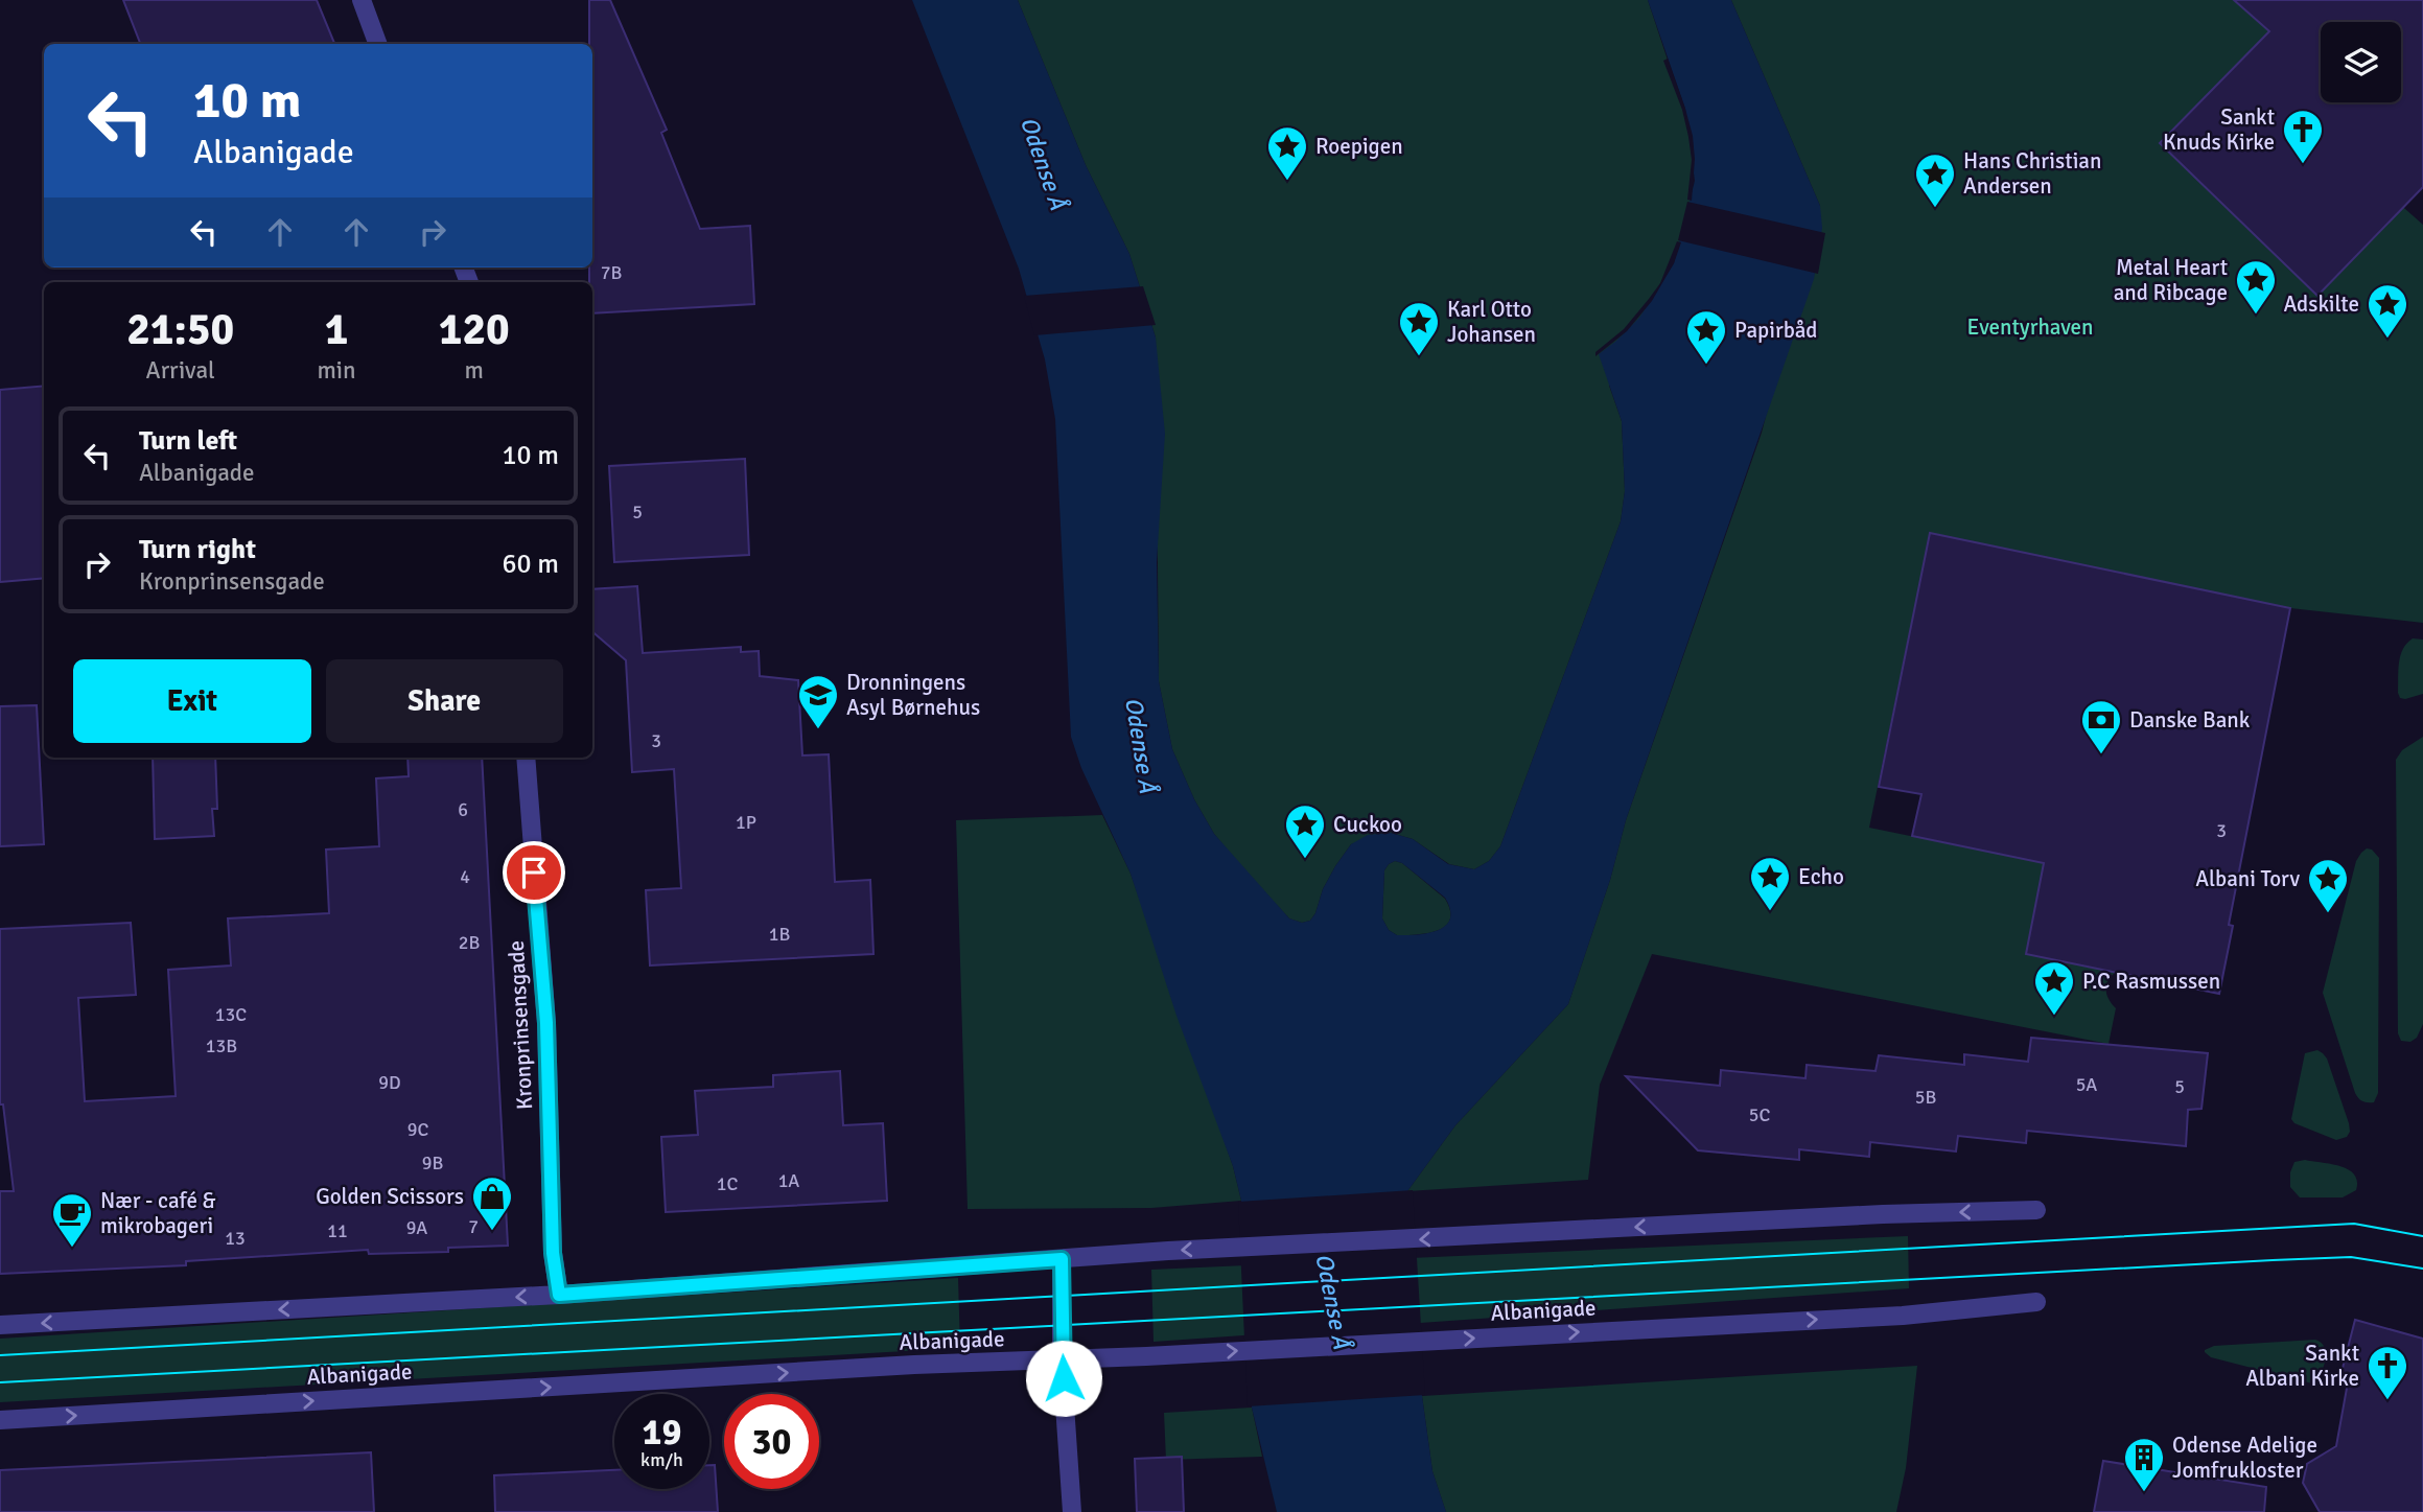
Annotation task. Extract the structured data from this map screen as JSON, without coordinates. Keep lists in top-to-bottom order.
{
  "streets": {
    "street": ["Kronprinsensgade", "Albanigade"]
  },
  "water": ["Odense Å"],
  "parks": ["Eventyrhaven"],
  "places": {
    "church": ["Sankt Knuds Kirke", "Sankt Albani Kirke"],
    "place": [
      "Roepigen",
      "Hans Christian Andersen",
      "Metal Heart and Ribcage",
      "Adskilte",
      "Karl Otto Johansen",
      "Papirbåd",
      "Cuckoo",
      "Echo",
      "Albani Torv",
      "P.C Rasmussen"
    ],
    "school or university": ["Dronningens Asyl Børnehus"],
    "bank": ["Danske Bank"],
    "shop": ["Golden Scissors"],
    "cafe": ["Nær - café & mikrobageri"],
    "building": ["Odense Adelige Jomfrukloster"]
  },
  "house_numbers": [
    "7B",
    "5",
    "3",
    "6",
    "1P",
    "3",
    "4",
    "1B",
    "2B",
    "13C",
    "13B",
    "9D",
    "5A",
    "5",
    "5B",
    "5C",
    "9C",
    "9B",
    "1A",
    "1C",
    "7",
    "9A",
    "11",
    "13"
  ],
  "page": {
    "turn": ["10 m", "Albanigade"],
    "eta": [
      "21:50",
      "Arrival",
      "1",
      "min",
      "120",
      "m"
    ],
    "list": [
      {
        "name": "Turn left",
        "note": "Albanigade",
        "value": "10 m"
      },
      {
        "name": "Turn right",
        "note": "Kronprinsensgade",
        "value": "60 m"
      }
    ],
    "buttons": ["Exit", "Share"],
    "speed": "19 km/h",
    "limit": "30"
  }
}
